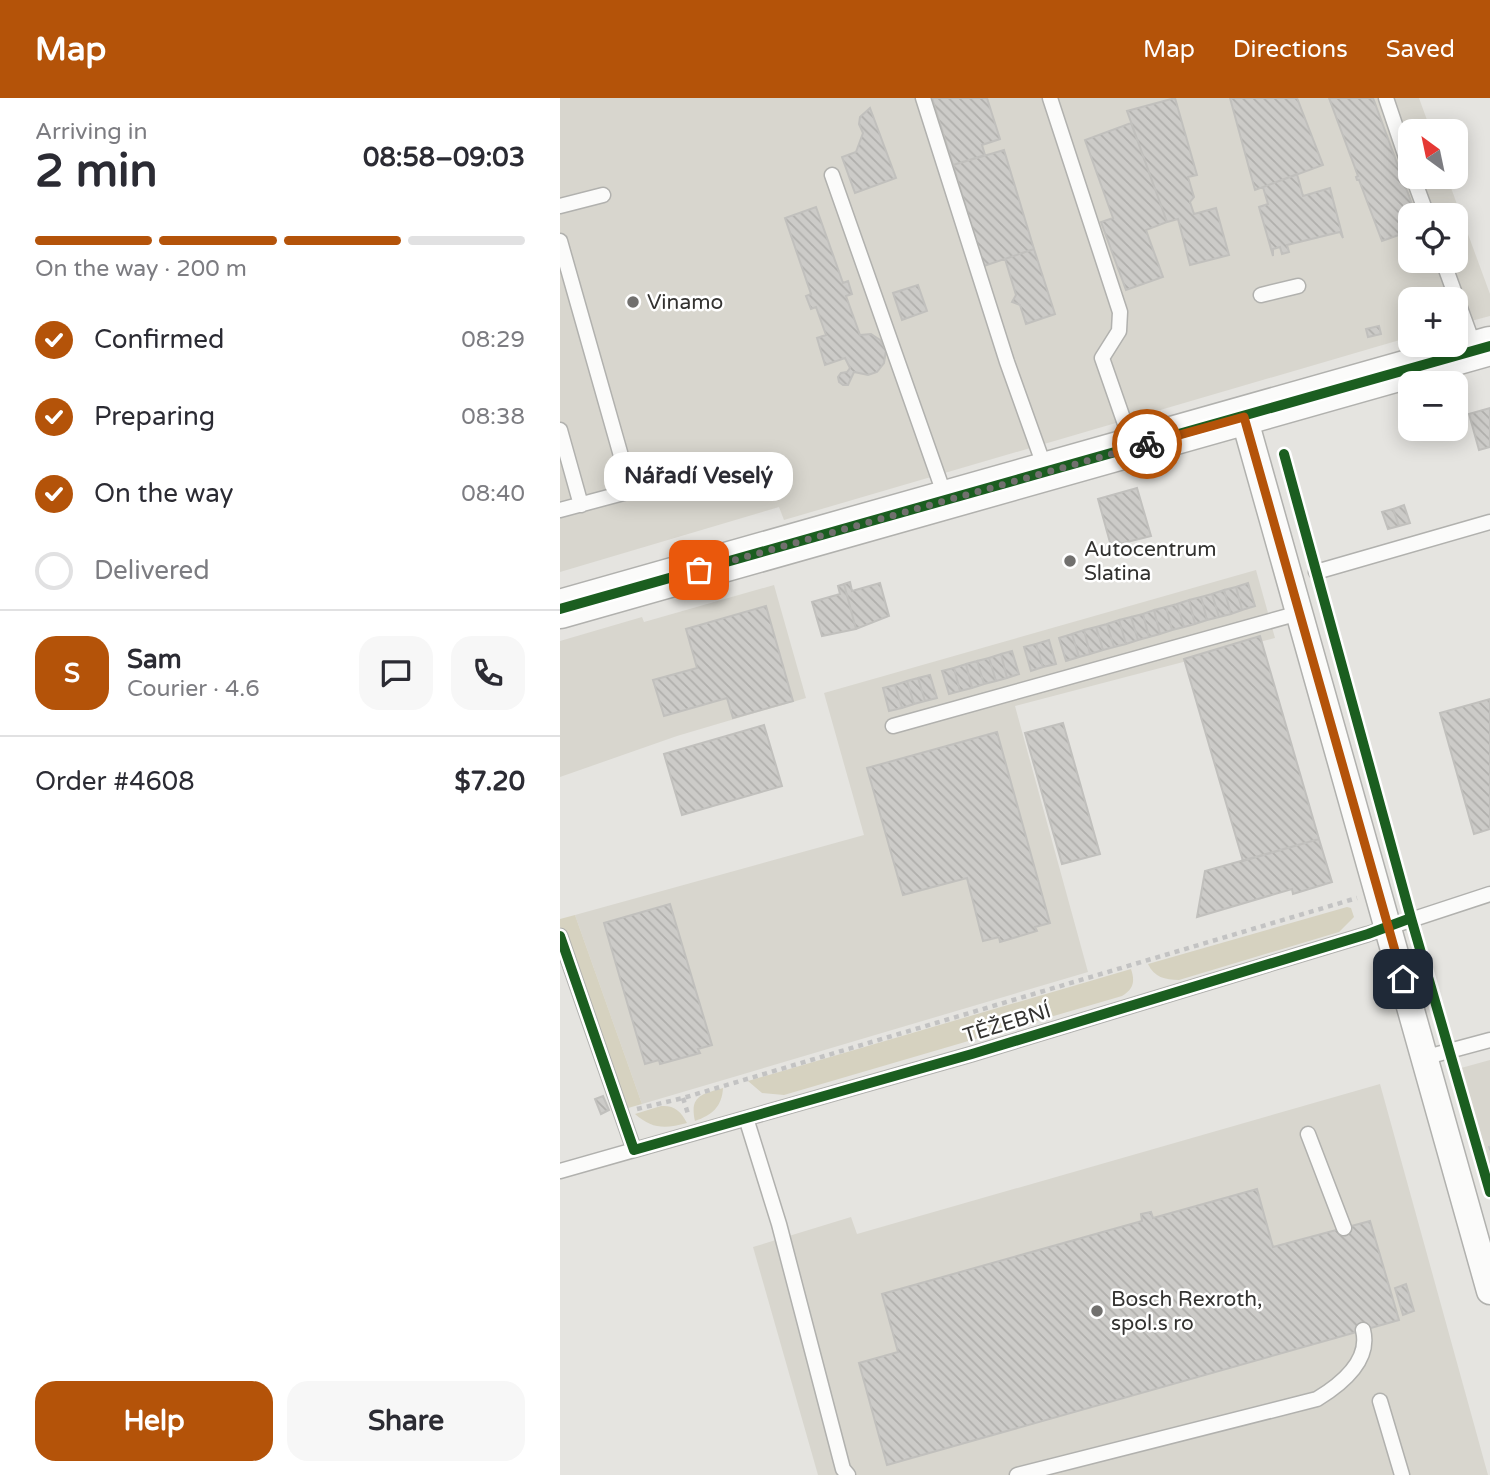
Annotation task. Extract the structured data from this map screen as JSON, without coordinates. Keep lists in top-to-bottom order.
{
  "streets": {
    "lane": ["TĚŽEBNÍ"]
  },
  "places": [
    "Vinamo",
    "Autocentrum Slatina",
    "Nářadí Veselý",
    "Bosch Rexroth, spol.s ro"
  ],
  "north": "top left",
  "page": {
    "header": "Map",
    "nav": ["Map", "Directions", "Saved"],
    "heading": ["2 min", "Arriving in", "08:58–09:03"],
    "panel": [
      "Sam",
      "Courier · 4.6",
      "Order #4608",
      "$7.20"
    ],
    "map_buttons": ["+", "−"],
    "bar": "On the way · 200 m",
    "list": [
      ["Confirmed", "08:29"],
      ["Preparing", "08:38"],
      ["On the way", "08:40"],
      "Delivered"
    ],
    "bubble": "Nářadí Veselý",
    "round": "S",
    "buttons": ["Help", "Share"]
  }
}
